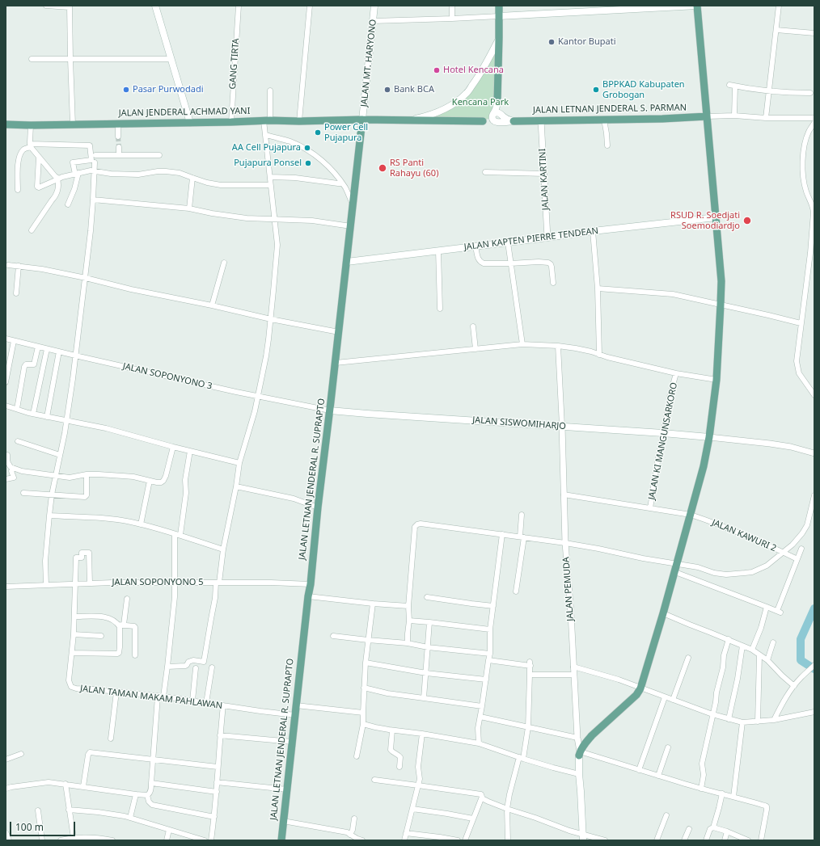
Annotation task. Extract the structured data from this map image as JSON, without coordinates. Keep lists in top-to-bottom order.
{
  "streets": {
    "main road": [
      "JALAN MT. HARYONO",
      "JALAN LETNAN JENDERAL S. PARMAN",
      "JALAN JENDERAL ACHMAD YANI",
      "JALAN KAPTEN PIERRE TENDEAN",
      "JALAN SISWOMIHARJO",
      "JALAN LETNAN JENDERAL R. SUPRAPTO"
    ],
    "street": [
      "GANG TIRTA",
      "JALAN KARTINI",
      "JALAN SOPONYONO 3",
      "JALAN KI MANGUNSARKORO",
      "JALAN KAWURI 2",
      "JALAN SOPONYONO 5",
      "JALAN PEMUDA",
      "JALAN TAMAN MAKAM PAHLAWAN"
    ]
  },
  "crossings": [
    ["JALAN MT. HARYONO", "JALAN JENDERAL ACHMAD YANI"],
    ["JALAN MT. HARYONO", "JALAN LETNAN JENDERAL R. SUPRAPTO"],
    ["GANG TIRTA", "JALAN JENDERAL ACHMAD YANI"],
    ["JALAN LETNAN JENDERAL S. PARMAN", "JALAN KARTINI"],
    ["JALAN JENDERAL ACHMAD YANI", "JALAN LETNAN JENDERAL R. SUPRAPTO"],
    ["JALAN KARTINI", "JALAN KAPTEN PIERRE TENDEAN"],
    ["JALAN KAPTEN PIERRE TENDEAN", "JALAN LETNAN JENDERAL R. SUPRAPTO"],
    ["JALAN SOPONYONO 3", "JALAN SISWOMIHARJO"],
    ["JALAN SOPONYONO 3", "JALAN LETNAN JENDERAL R. SUPRAPTO"],
    ["JALAN SISWOMIHARJO", "JALAN KI MANGUNSARKORO"],
    ["JALAN SISWOMIHARJO", "JALAN LETNAN JENDERAL R. SUPRAPTO"],
    ["JALAN SISWOMIHARJO", "JALAN PEMUDA"],
    ["JALAN KI MANGUNSARKORO", "JALAN KAWURI 2"],
    ["JALAN LETNAN JENDERAL R. SUPRAPTO", "JALAN SOPONYONO 5"],
    ["JALAN LETNAN JENDERAL R. SUPRAPTO", "JALAN TAMAN MAKAM PAHLAWAN"],
    ["JALAN KAWURI 2", "JALAN PEMUDA"],
    ["JALAN SOPONYONO 5", "JALAN TAMAN MAKAM PAHLAWAN"]
  ],
  "parks": ["Kencana Park"],
  "places": [
    "Kantor Bupati",
    "Hotel Kencana",
    "Pasar Purwodadi",
    "Bank BCA",
    "BPPKAD Kabupaten Grobogan",
    "Power Cell Pujapura",
    "AA Cell Pujapura",
    "Pujapura Ponsel",
    "RS Panti Rahayu (60)",
    "RSUD R. Soedjati Soemodiardjo"
  ],
  "scale_bar": "100 m"
}
